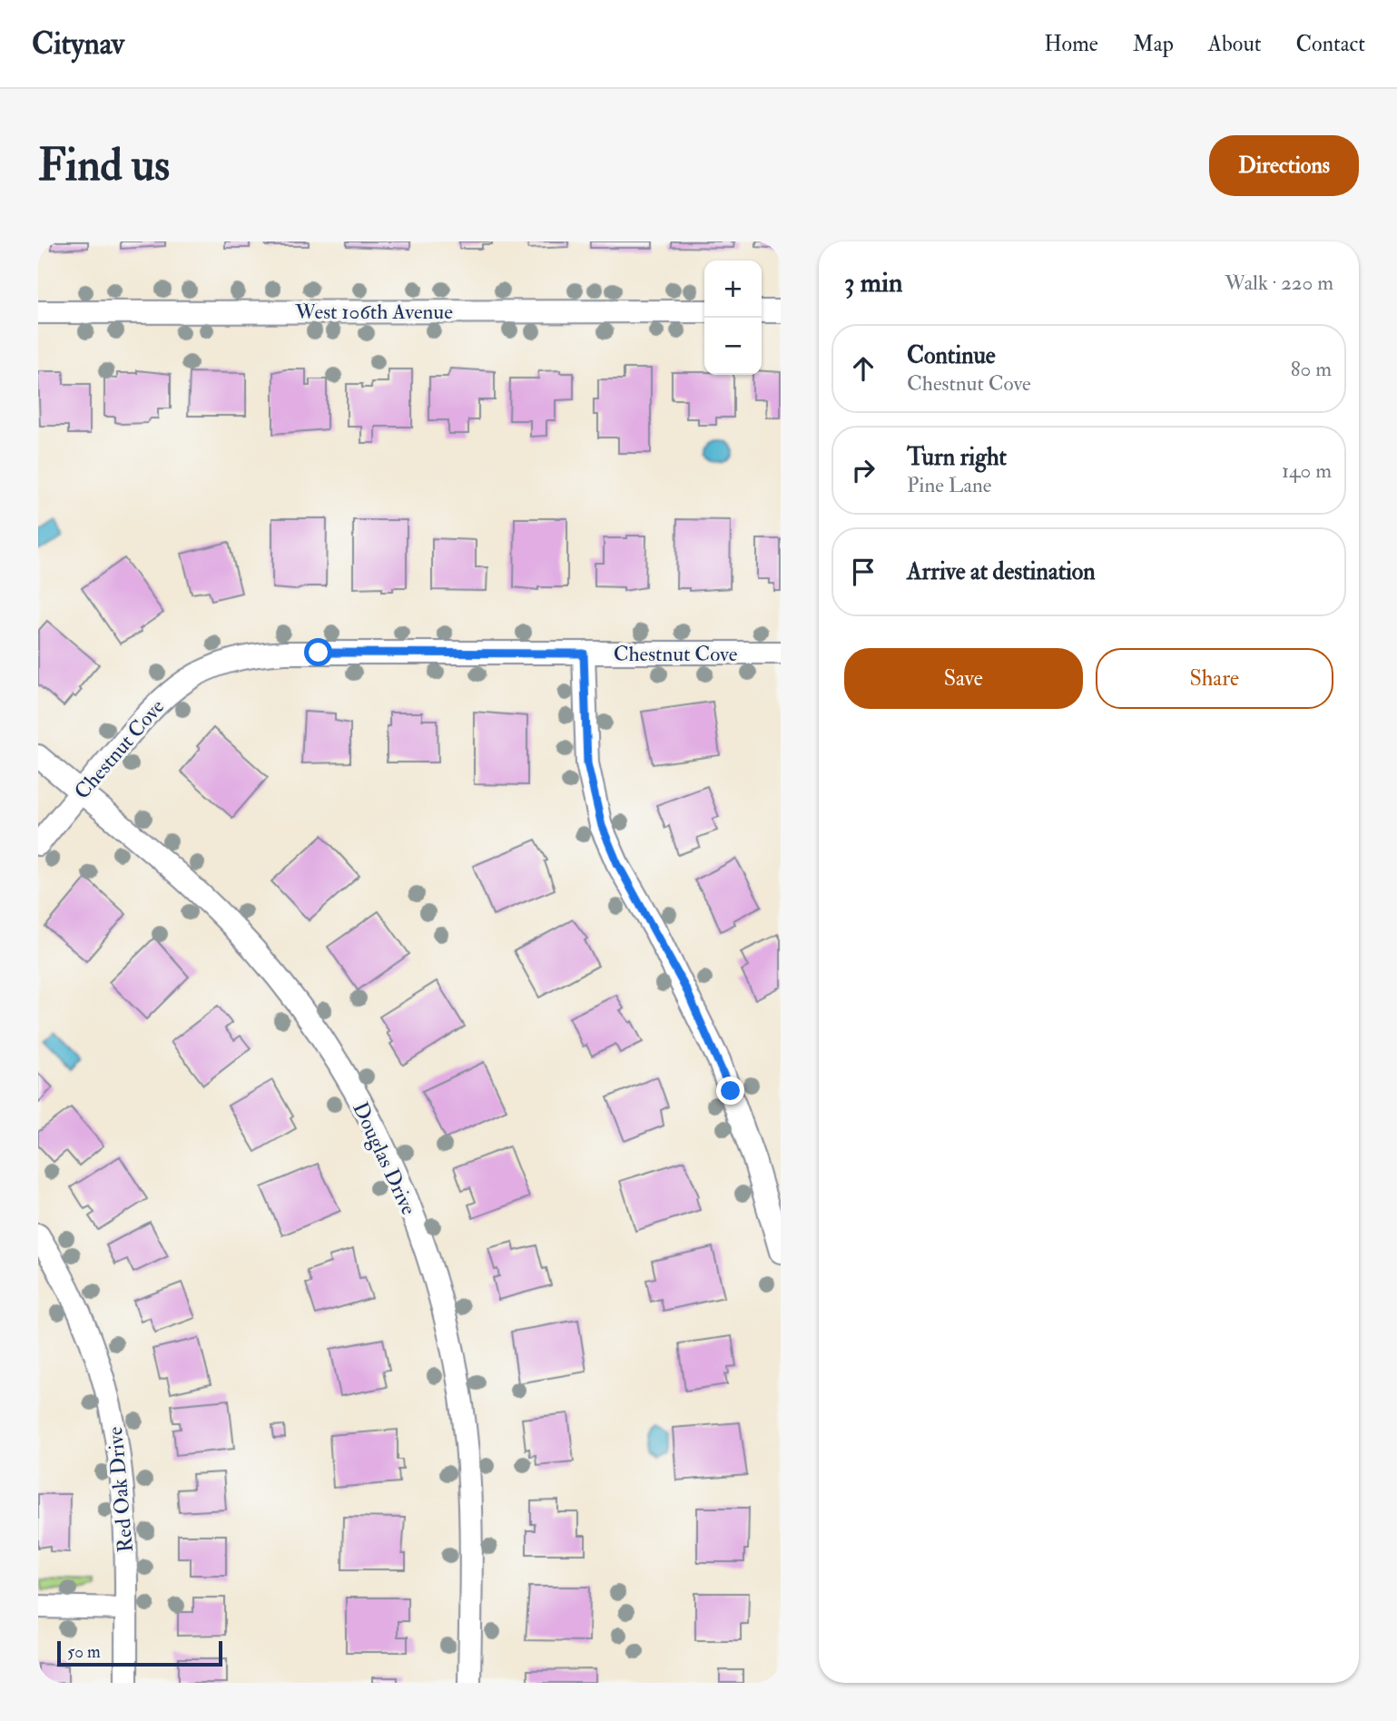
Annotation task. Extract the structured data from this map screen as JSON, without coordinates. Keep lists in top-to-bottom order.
{
  "streets": {
    "street": [
      "West 106th Avenue",
      "Chestnut Cove",
      "Douglas Drive",
      "Red Oak Drive"
    ]
  },
  "crossings": [
    ["Chestnut Cove", "Douglas Drive"]
  ],
  "scale_bar": "50 m",
  "page": {
    "header": "Citynav",
    "nav": [
      "Home",
      "Map",
      "About",
      "Contact"
    ],
    "buttons": [
      "Directions",
      ["Save", "Share"]
    ],
    "title": "Find us",
    "heading": ["3 min", "Walk · 220 m"],
    "map_buttons": ["+", "−"],
    "list": [
      ["Continue", "Chestnut Cove", "80 m"],
      ["Turn right", "Pine Lane", "140 m"],
      "Arrive at destination"
    ],
    "scale": "50 m"
  }
}
